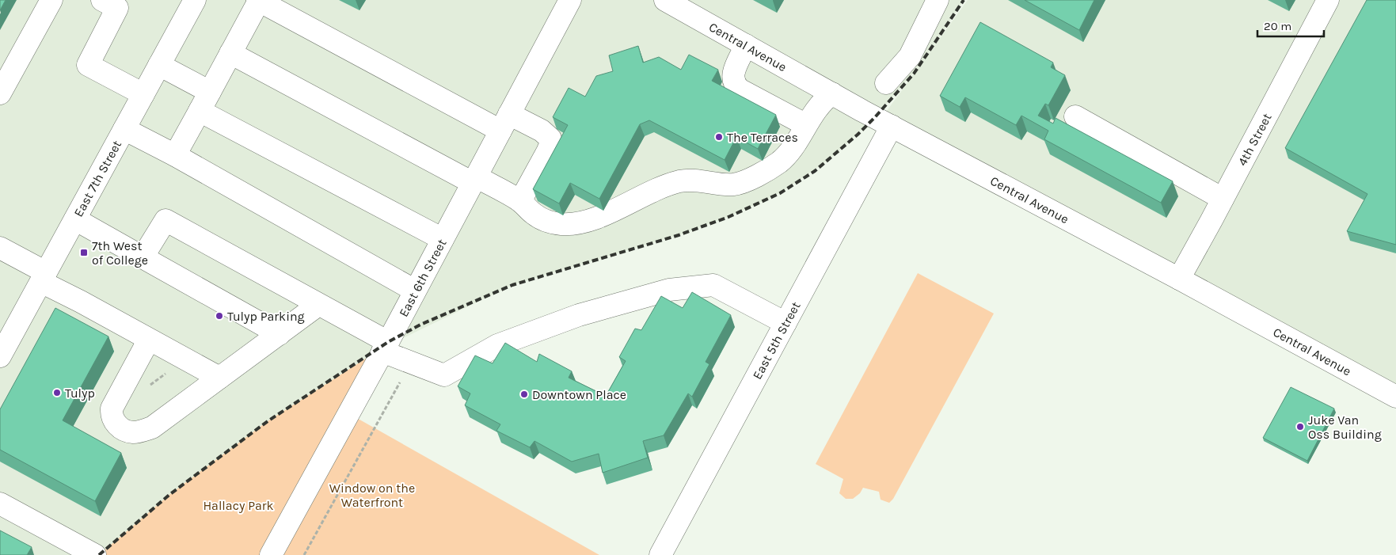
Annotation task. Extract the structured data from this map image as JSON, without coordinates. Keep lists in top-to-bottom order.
{
  "streets": {
    "street": [
      "Central Avenue",
      "4th Street",
      "East 7th Street",
      "East 6th Street",
      "East 5th Street"
    ]
  },
  "crossings": [
    ["Central Avenue", "4th Street"],
    ["Central Avenue", "East 5th Street"]
  ],
  "parks": ["Window on the Waterfront", "Hallacy Park"],
  "places": {
    "other": [
      "The Terraces",
      "Tulyp Parking",
      "Tulyp",
      "Downtown Place",
      "Juke Van Oss Building"
    ],
    "transit": ["7th West of College"]
  },
  "scale_bar": "20 m"
}
